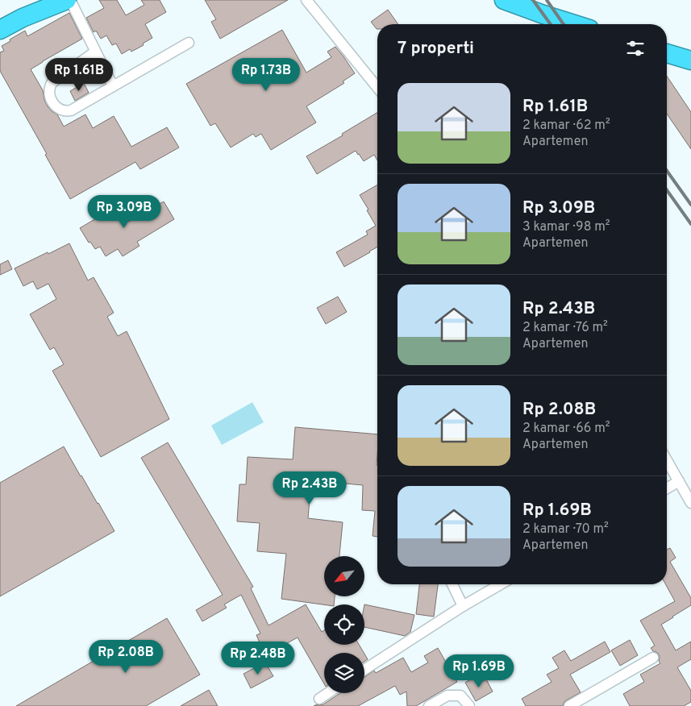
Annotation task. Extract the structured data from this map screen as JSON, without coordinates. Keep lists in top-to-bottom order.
{
  "north": "bottom left",
  "page": {
    "heading": "7 properti",
    "price": [
      "Rp 1.61B",
      "Rp 1.73B",
      "Rp 3.09B",
      "Rp 2.43B",
      "Rp 2.08B",
      "Rp 2.48B",
      "Rp 1.69B"
    ],
    "list": [
      {
        "name": "Rp 1.61B",
        "note": "2 kamar · 62 m² · Apartemen"
      },
      {
        "name": "Rp 3.09B",
        "note": "3 kamar · 98 m² · Apartemen"
      },
      {
        "name": "Rp 2.43B",
        "note": "2 kamar · 76 m² · Apartemen"
      },
      {
        "name": "Rp 2.08B",
        "note": "2 kamar · 66 m² · Apartemen"
      },
      {
        "name": "Rp 1.69B",
        "note": "2 kamar · 70 m² · Apartemen"
      }
    ]
  }
}
